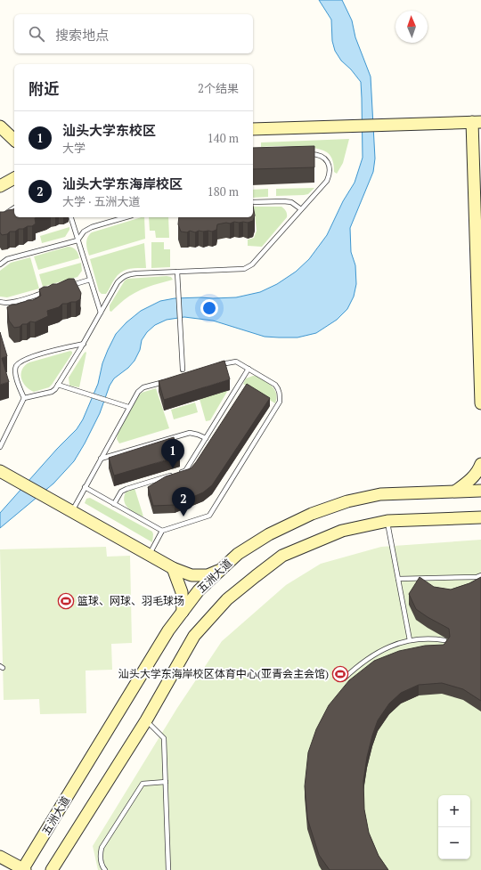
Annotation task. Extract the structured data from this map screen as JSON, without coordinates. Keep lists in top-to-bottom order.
{
  "streets": {
    "main road": ["五洲大道"]
  },
  "places": {
    "sports": ["篮球、网球、羽毛球场", "汕头大学东海岸校区体育中心(亚青会主会馆)"]
  },
  "north": "top",
  "page": {
    "search": "搜索地点",
    "heading": ["附近", "2个结果"],
    "list": [
      {
        "mark": "1",
        "name": "汕头大学东校区",
        "note": "大学",
        "value": "140 m"
      },
      {
        "mark": "2",
        "name": "汕头大学东海岸校区",
        "note": "大学 · 五洲大道",
        "value": "180 m"
      }
    ],
    "pins": ["1", "2"],
    "map_buttons": ["+", "−"]
  }
}
